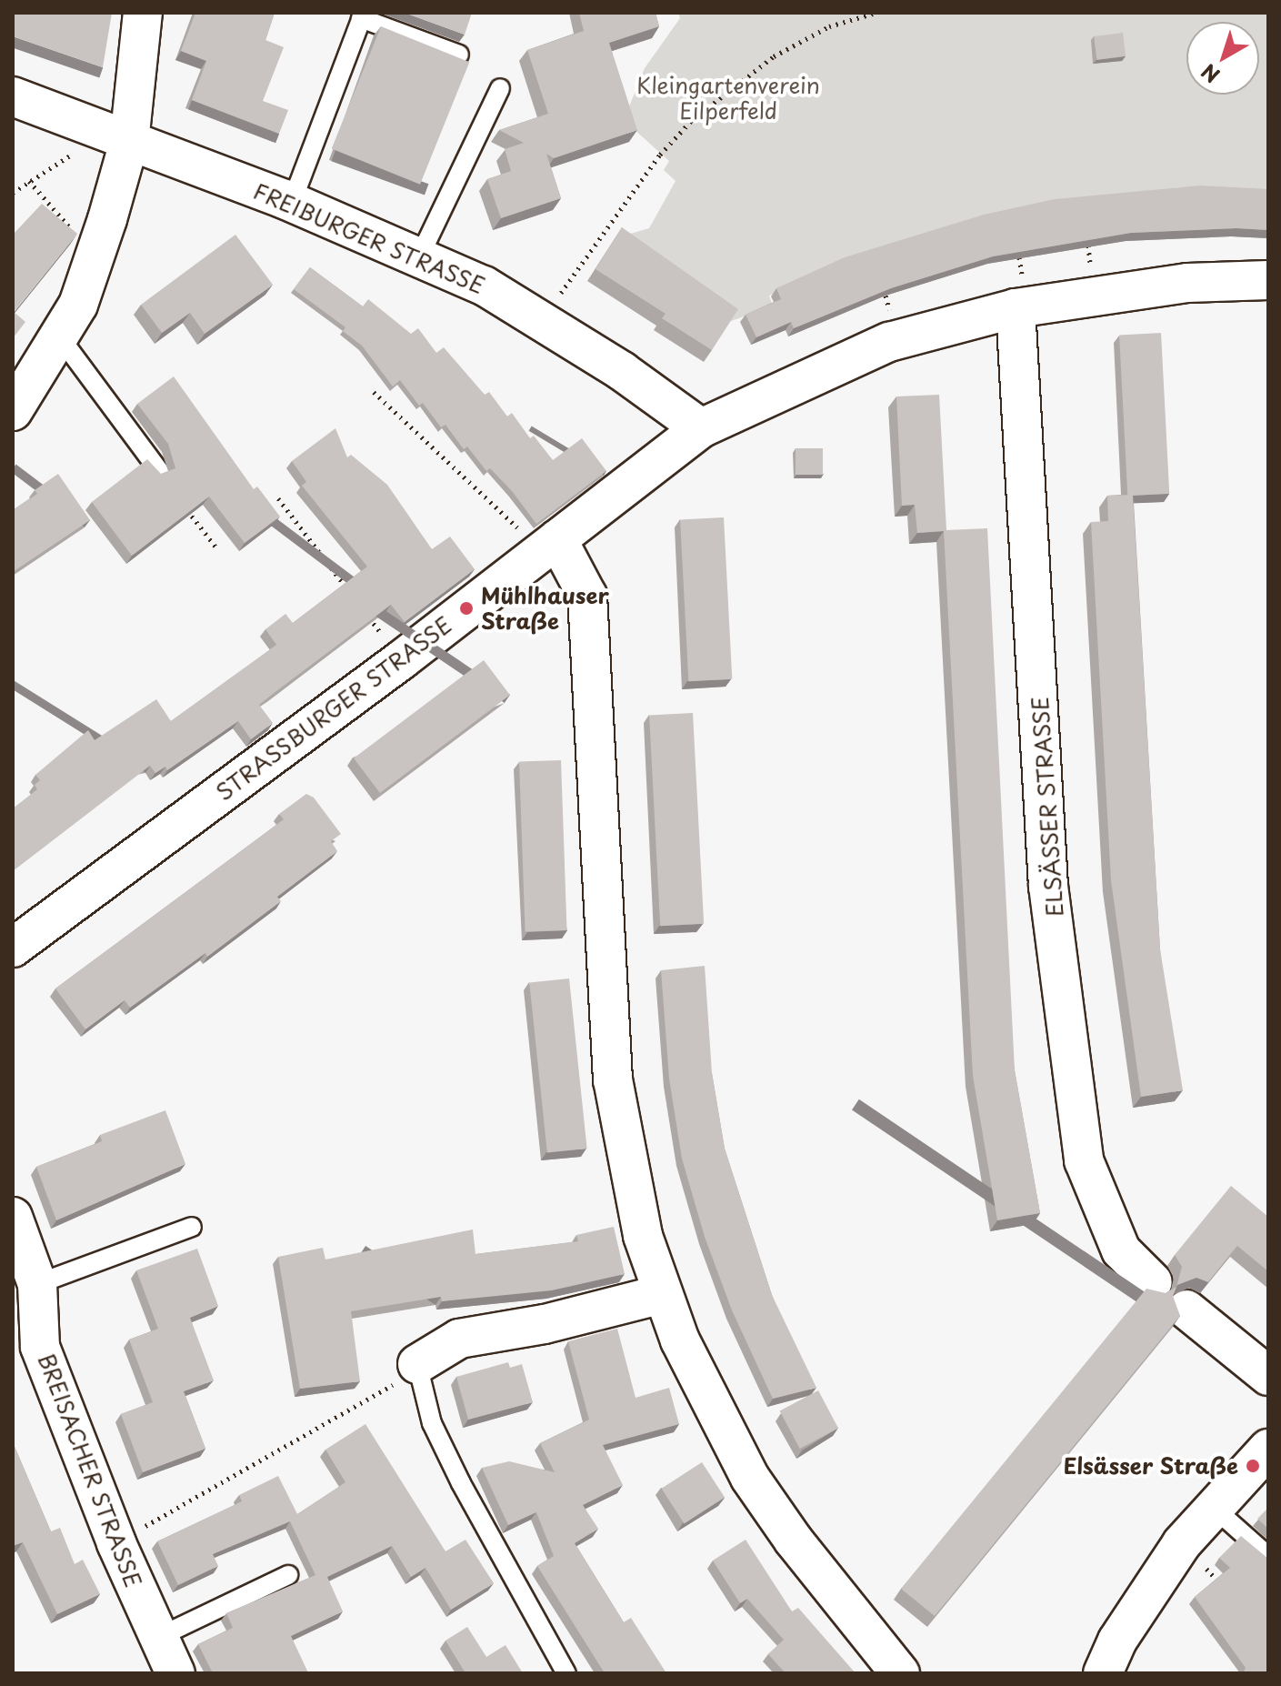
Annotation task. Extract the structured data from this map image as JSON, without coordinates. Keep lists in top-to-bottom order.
{
  "streets": {
    "street": [
      "FREIBURGER STRASSE",
      "STRASSBURGER STRASSE",
      "ELSÄSSER STRASSE",
      "BREISACHER STRASSE"
    ]
  },
  "crossings": [
    ["FREIBURGER STRASSE", "STRASSBURGER STRASSE"],
    ["STRASSBURGER STRASSE", "ELSÄSSER STRASSE"]
  ],
  "parks": ["Kleingartenverein Eilperfeld"],
  "places": ["Mühlhauser Straße", "Elsässer Straße"],
  "north": "bottom left"
}
